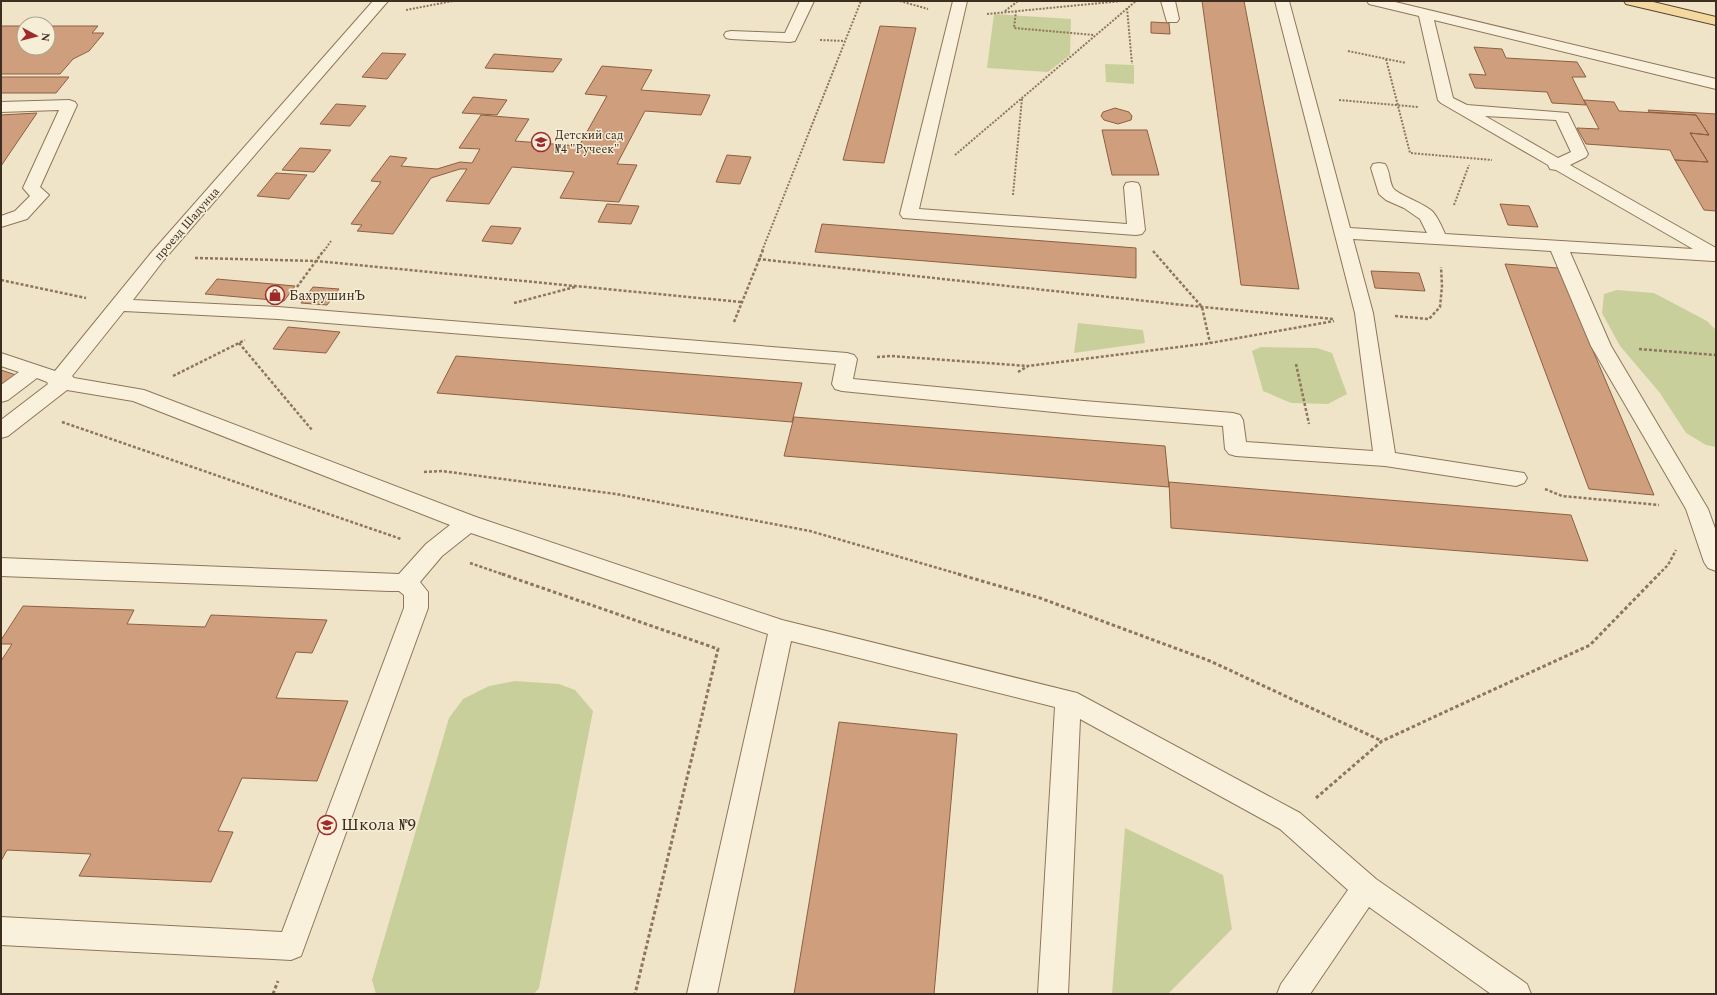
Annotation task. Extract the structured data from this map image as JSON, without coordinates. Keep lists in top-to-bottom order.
{
  "streets": {
    "street": ["проезд Шадунца"]
  },
  "places": {
    "school or university": ["Детский сад №4 \"Ручеек\"", "Школа №9"],
    "shop": ["БахрушинЪ"]
  },
  "north": "right"
}
